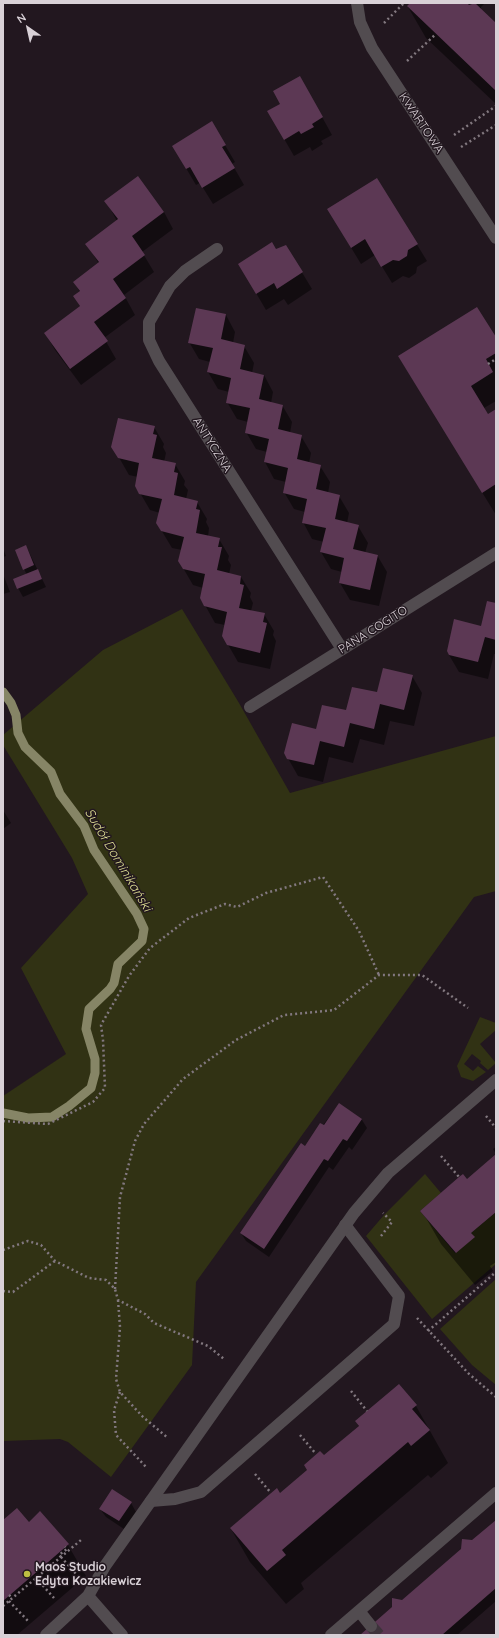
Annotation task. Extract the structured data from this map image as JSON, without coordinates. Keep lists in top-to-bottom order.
{
  "streets": {
    "street": ["KWARTOWA", "ANTYCZNA", "PANA COGITO"]
  },
  "crossings": [
    ["ANTYCZNA", "PANA COGITO"]
  ],
  "water": ["Sudół Dominikański"],
  "places": ["Maos Studio Edyta Kozakiewicz"],
  "north": "top left"
}
